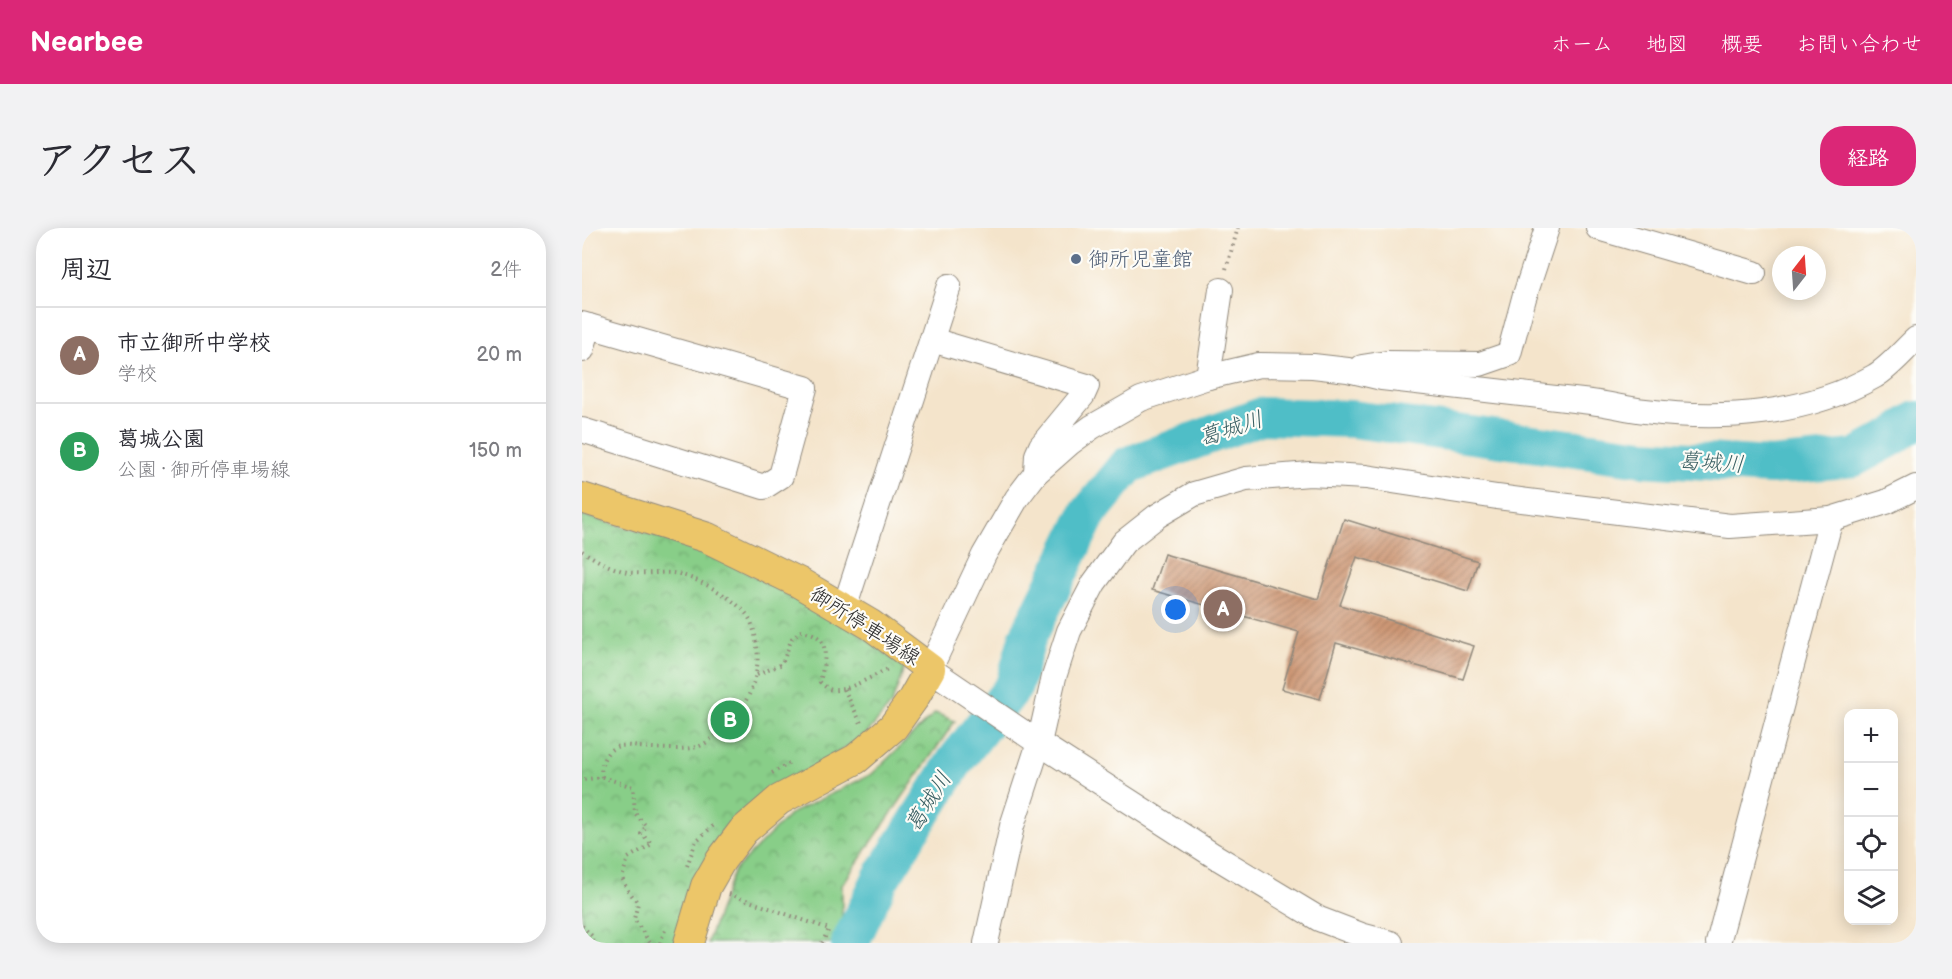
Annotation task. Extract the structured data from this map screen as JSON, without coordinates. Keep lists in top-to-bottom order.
{
  "streets": {
    "main road": ["御所停車場線"]
  },
  "water": ["葛城川"],
  "places": ["御所児童館"],
  "north": "top",
  "page": {
    "header": "Nearbee",
    "nav": [
      "ホーム",
      "地図",
      "概要",
      "お問い合わせ"
    ],
    "title": "アクセス",
    "buttons": "経路",
    "heading": ["周辺", "2件"],
    "list": [
      {
        "mark": "A",
        "name": "市立御所中学校",
        "note": "学校",
        "value": "20 m"
      },
      {
        "mark": "B",
        "name": "葛城公園",
        "note": "公園 · 御所停車場線",
        "value": "150 m"
      }
    ],
    "pins": ["A", "B"],
    "map_buttons": ["+", "−"]
  }
}
